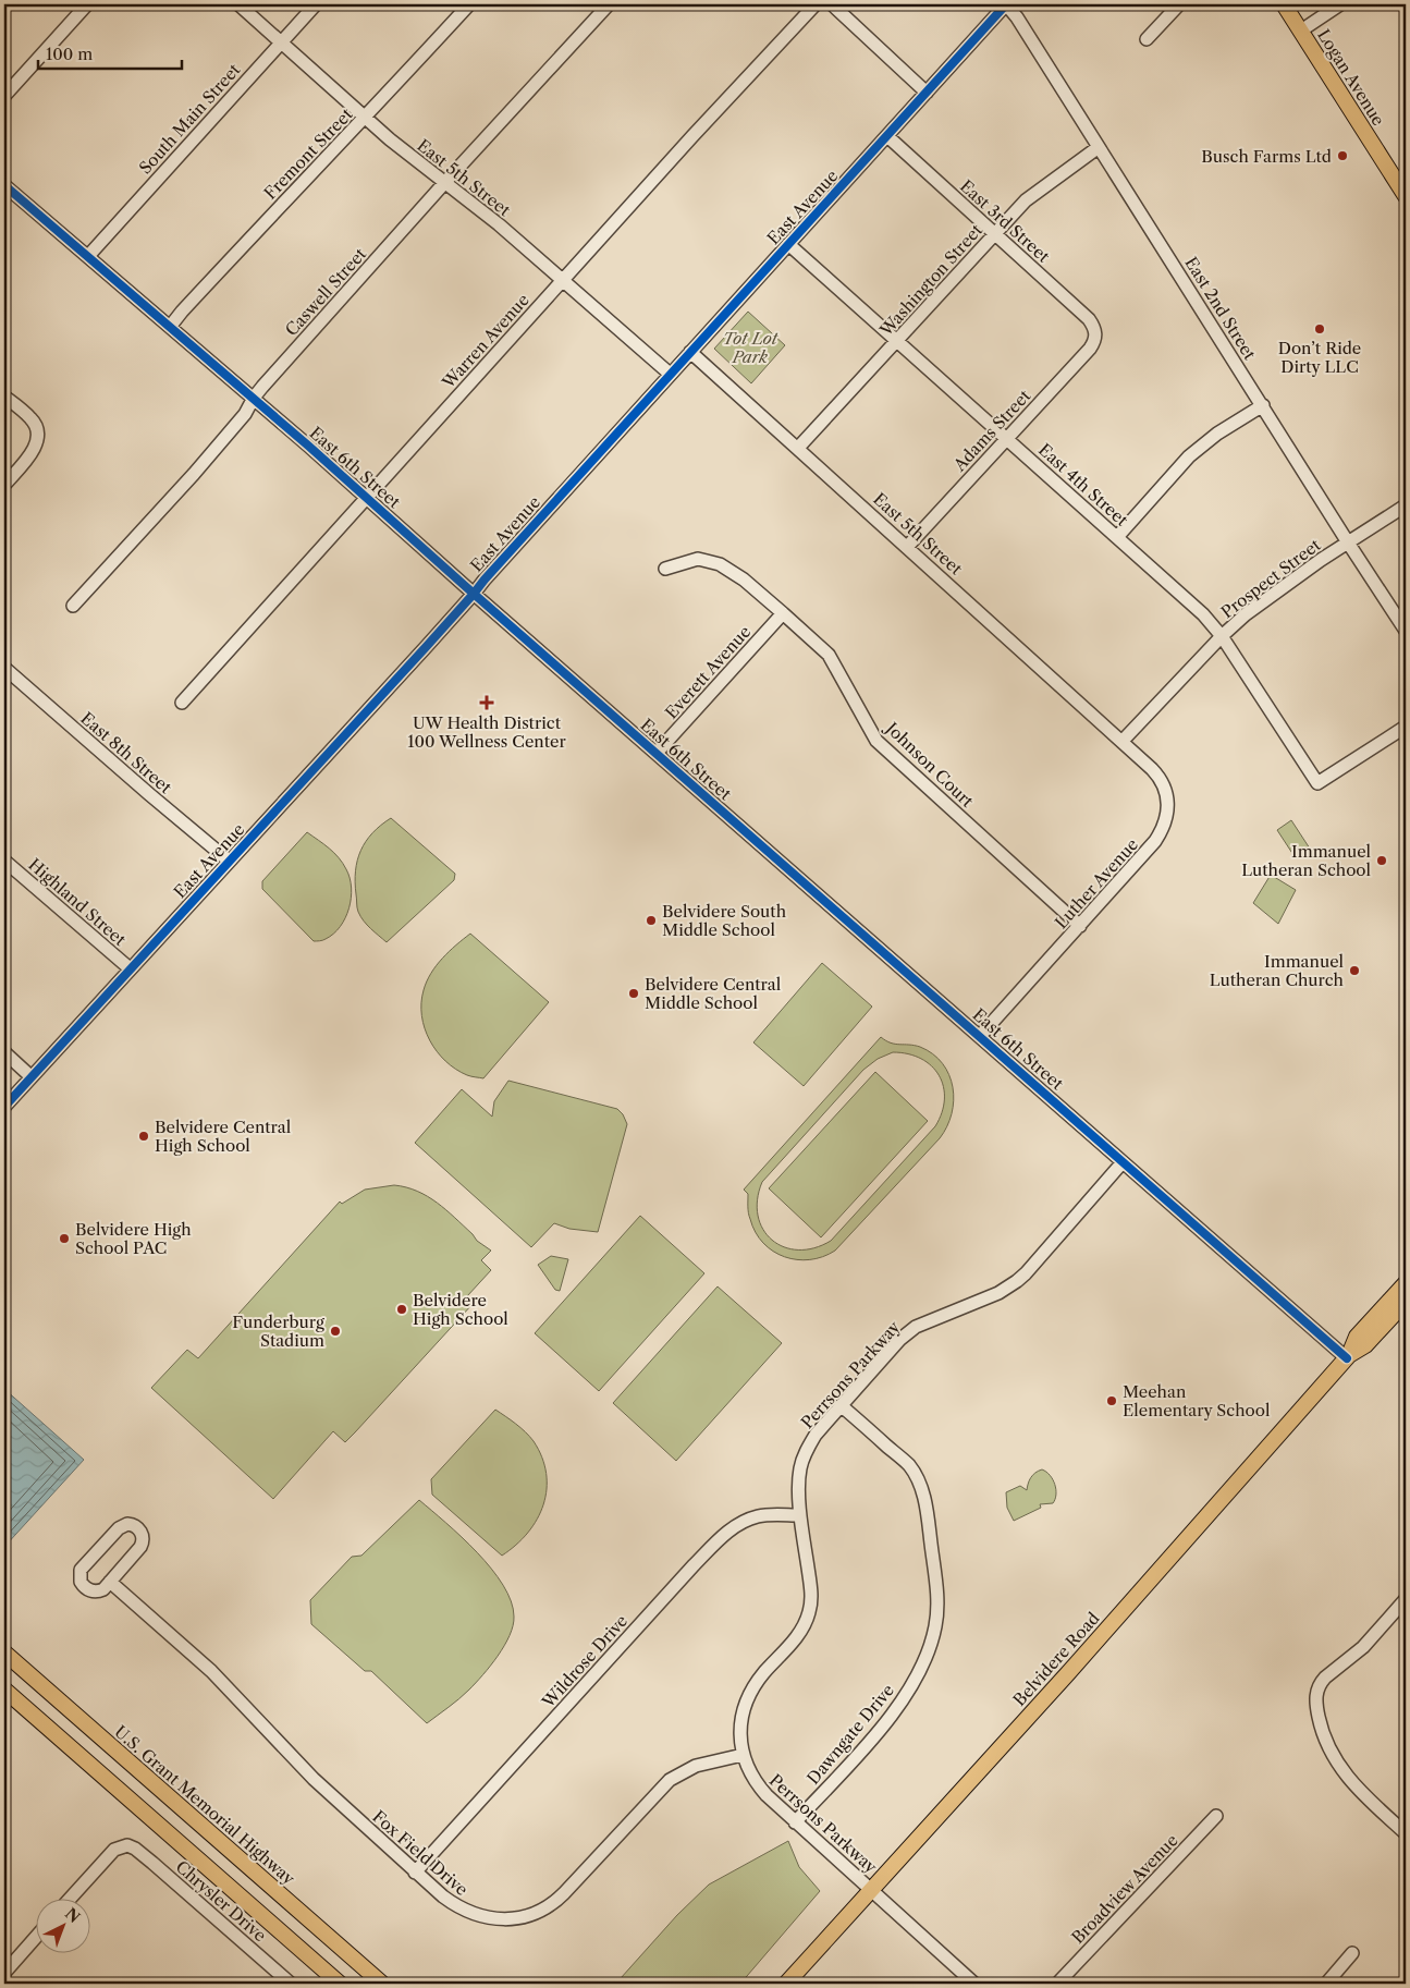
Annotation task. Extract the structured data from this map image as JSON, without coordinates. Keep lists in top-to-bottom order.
{
  "streets": {
    "main road": ["Logan Avenue", "Belvidere Road", "U.S. Grant Memorial Highway"],
    "street": [
      "South Main Street",
      "Fremont Street",
      "East 5th Street",
      "East Avenue",
      "East 3rd Street",
      "Washington Street",
      "Caswell Street",
      "East 2nd Street",
      "Warren Avenue",
      "Adams Street",
      "East 6th Street",
      "East 4th Street",
      "Prospect Street",
      "Everett Avenue",
      "East 8th Street",
      "Johnson Court",
      "Luther Avenue",
      "Highland Street",
      "Perrsons Parkway",
      "Wildrose Drive",
      "Dawngate Drive",
      "Fox Field Drive",
      "Broadview Avenue",
      "Chrysler Drive"
    ]
  },
  "crossings": [
    ["South Main Street", "East 5th Street"],
    ["South Main Street", "East 6th Street"],
    ["Fremont Street", "East 5th Street"],
    ["Fremont Street", "East 6th Street"],
    ["East 5th Street", "East Avenue"],
    ["East 5th Street", "Washington Street"],
    ["East 5th Street", "Caswell Street"],
    ["East 5th Street", "Warren Avenue"],
    ["East 5th Street", "Adams Street"],
    ["East 5th Street", "Prospect Street"],
    ["East 5th Street", "Luther Avenue"],
    ["East Avenue", "East 3rd Street"],
    ["East Avenue", "East 2nd Street"],
    ["East Avenue", "East 6th Street"],
    ["East Avenue", "East 4th Street"],
    ["East Avenue", "East 8th Street"],
    ["East Avenue", "Highland Street"],
    ["East 3rd Street", "Washington Street"],
    ["East 3rd Street", "Adams Street"],
    ["Washington Street", "East 2nd Street"],
    ["Washington Street", "East 4th Street"],
    ["Caswell Street", "East 6th Street"],
    ["East 2nd Street", "Prospect Street"],
    ["Warren Avenue", "East 6th Street"],
    ["Adams Street", "East 4th Street"],
    ["East 6th Street", "Everett Avenue"],
    ["East 6th Street", "Luther Avenue"],
    ["East 6th Street", "Perrsons Parkway"],
    ["East 6th Street", "Belvidere Road"],
    ["East 4th Street", "Prospect Street"],
    ["Prospect Street", "Luther Avenue"],
    ["Everett Avenue", "Johnson Court"],
    ["Johnson Court", "Luther Avenue"],
    ["Perrsons Parkway", "Belvidere Road"],
    ["Perrsons Parkway", "Wildrose Drive"],
    ["Perrsons Parkway", "Dawngate Drive"],
    ["Perrsons Parkway", "Fox Field Drive"],
    ["Wildrose Drive", "Fox Field Drive"]
  ],
  "parks": ["Tot Lot Park"],
  "places": {
    "other": [
      "Busch Farms Ltd",
      "Don’t Ride Dirty LLC",
      "Immanuel Lutheran School",
      "Belvidere South Middle School",
      "Immanuel Lutheran Church",
      "Belvidere Central Middle School",
      "Belvidere Central High School",
      "Belvidere High School PAC",
      "Belvidere High School",
      "Funderburg Stadium",
      "Meehan Elementary School"
    ],
    "health": ["UW Health District 100 Wellness Center"]
  },
  "scale_bar": "100 m",
  "north": "top right"
}
